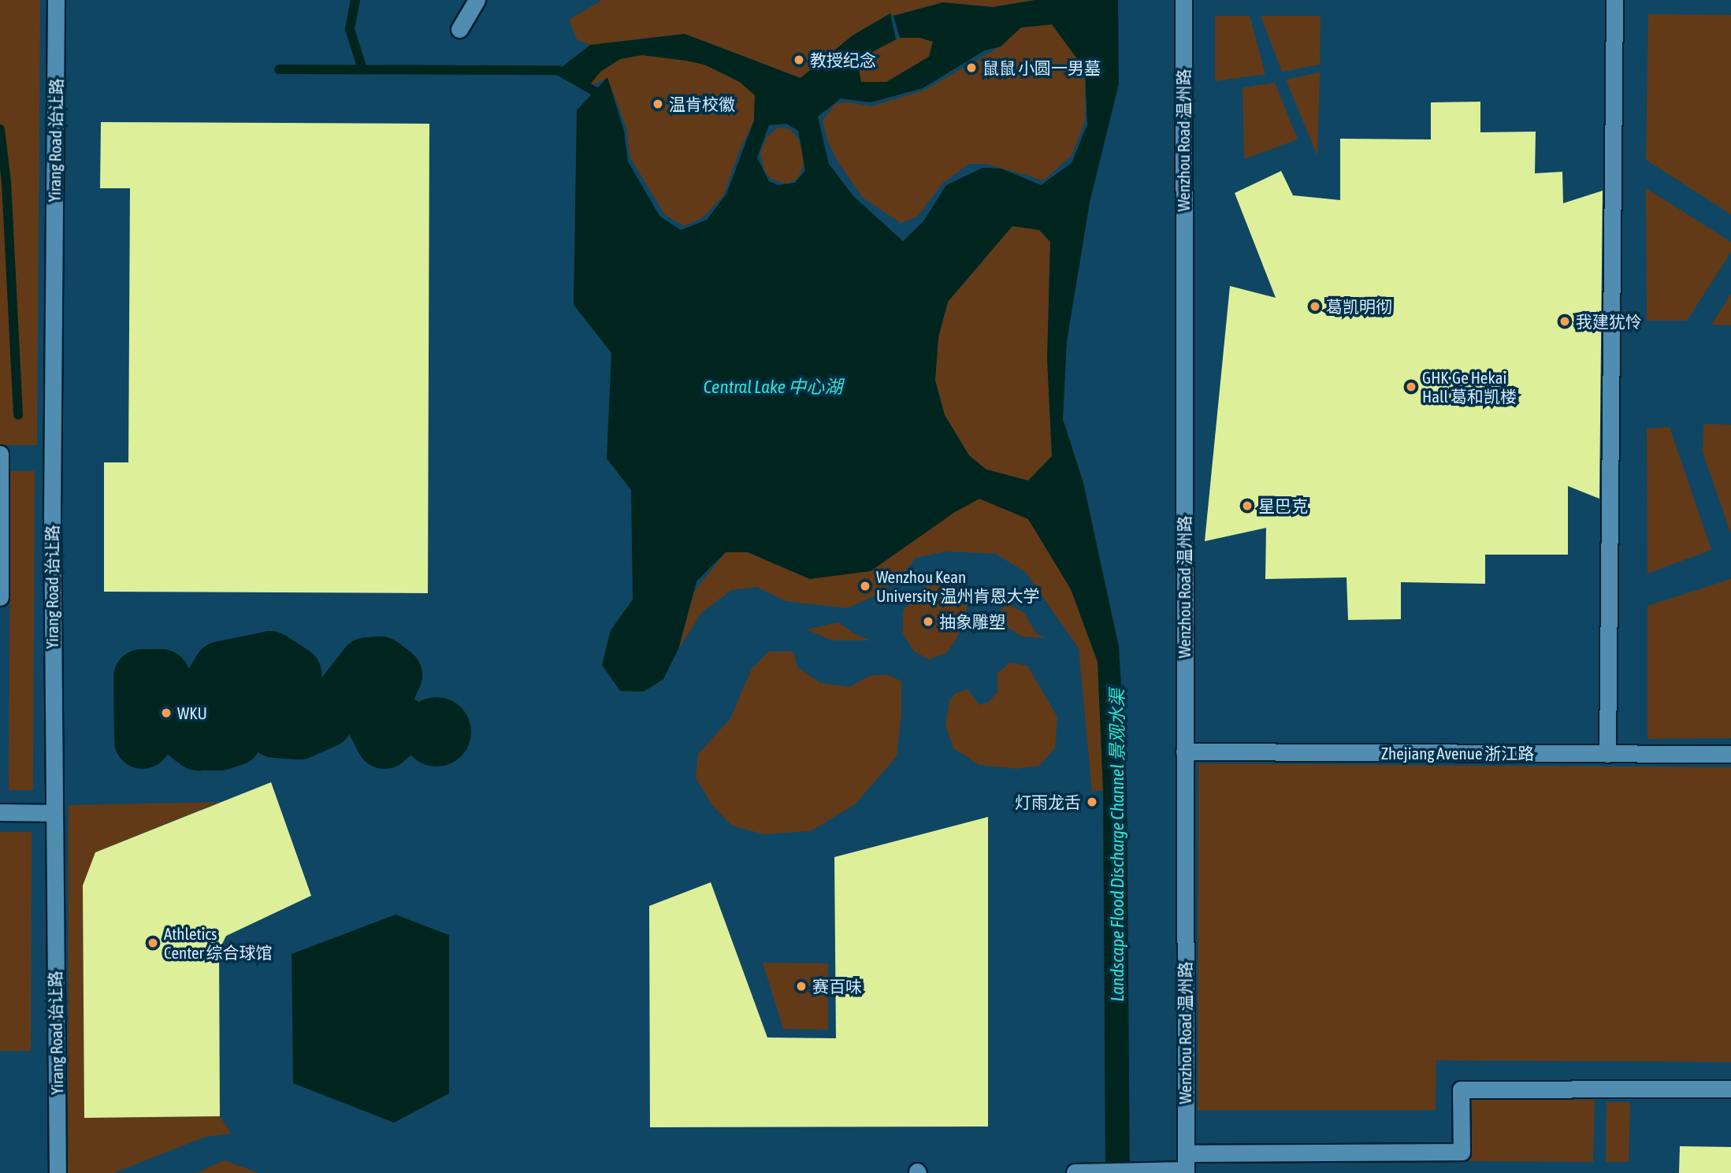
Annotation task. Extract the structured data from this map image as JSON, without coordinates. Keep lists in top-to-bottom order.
{
  "streets": {
    "street": ["Yirang Road 诒让路", "Wenzhou Road 温州路", "Zhejiang Avenue 浙江路"]
  },
  "crossings": [
    ["Wenzhou Road 温州路", "Zhejiang Avenue 浙江路"]
  ],
  "water": ["Central Lake 中心湖", "Landscape Flood Discharge Channel 景观水渠"],
  "places": [
    "教授纪念",
    "鼠鼠 小圆一男墓",
    "温肯校徽",
    "葛凯明彻",
    "我建犹怜",
    "GHK·Ge Hekai Hall 葛和凯楼",
    "星巴克",
    "Wenzhou Kean University 温州肯恩大学",
    "抽象雕塑",
    "WKU",
    "灯雨龙舌",
    "Athletics Center 综合球馆",
    "赛百味"
  ]
}
